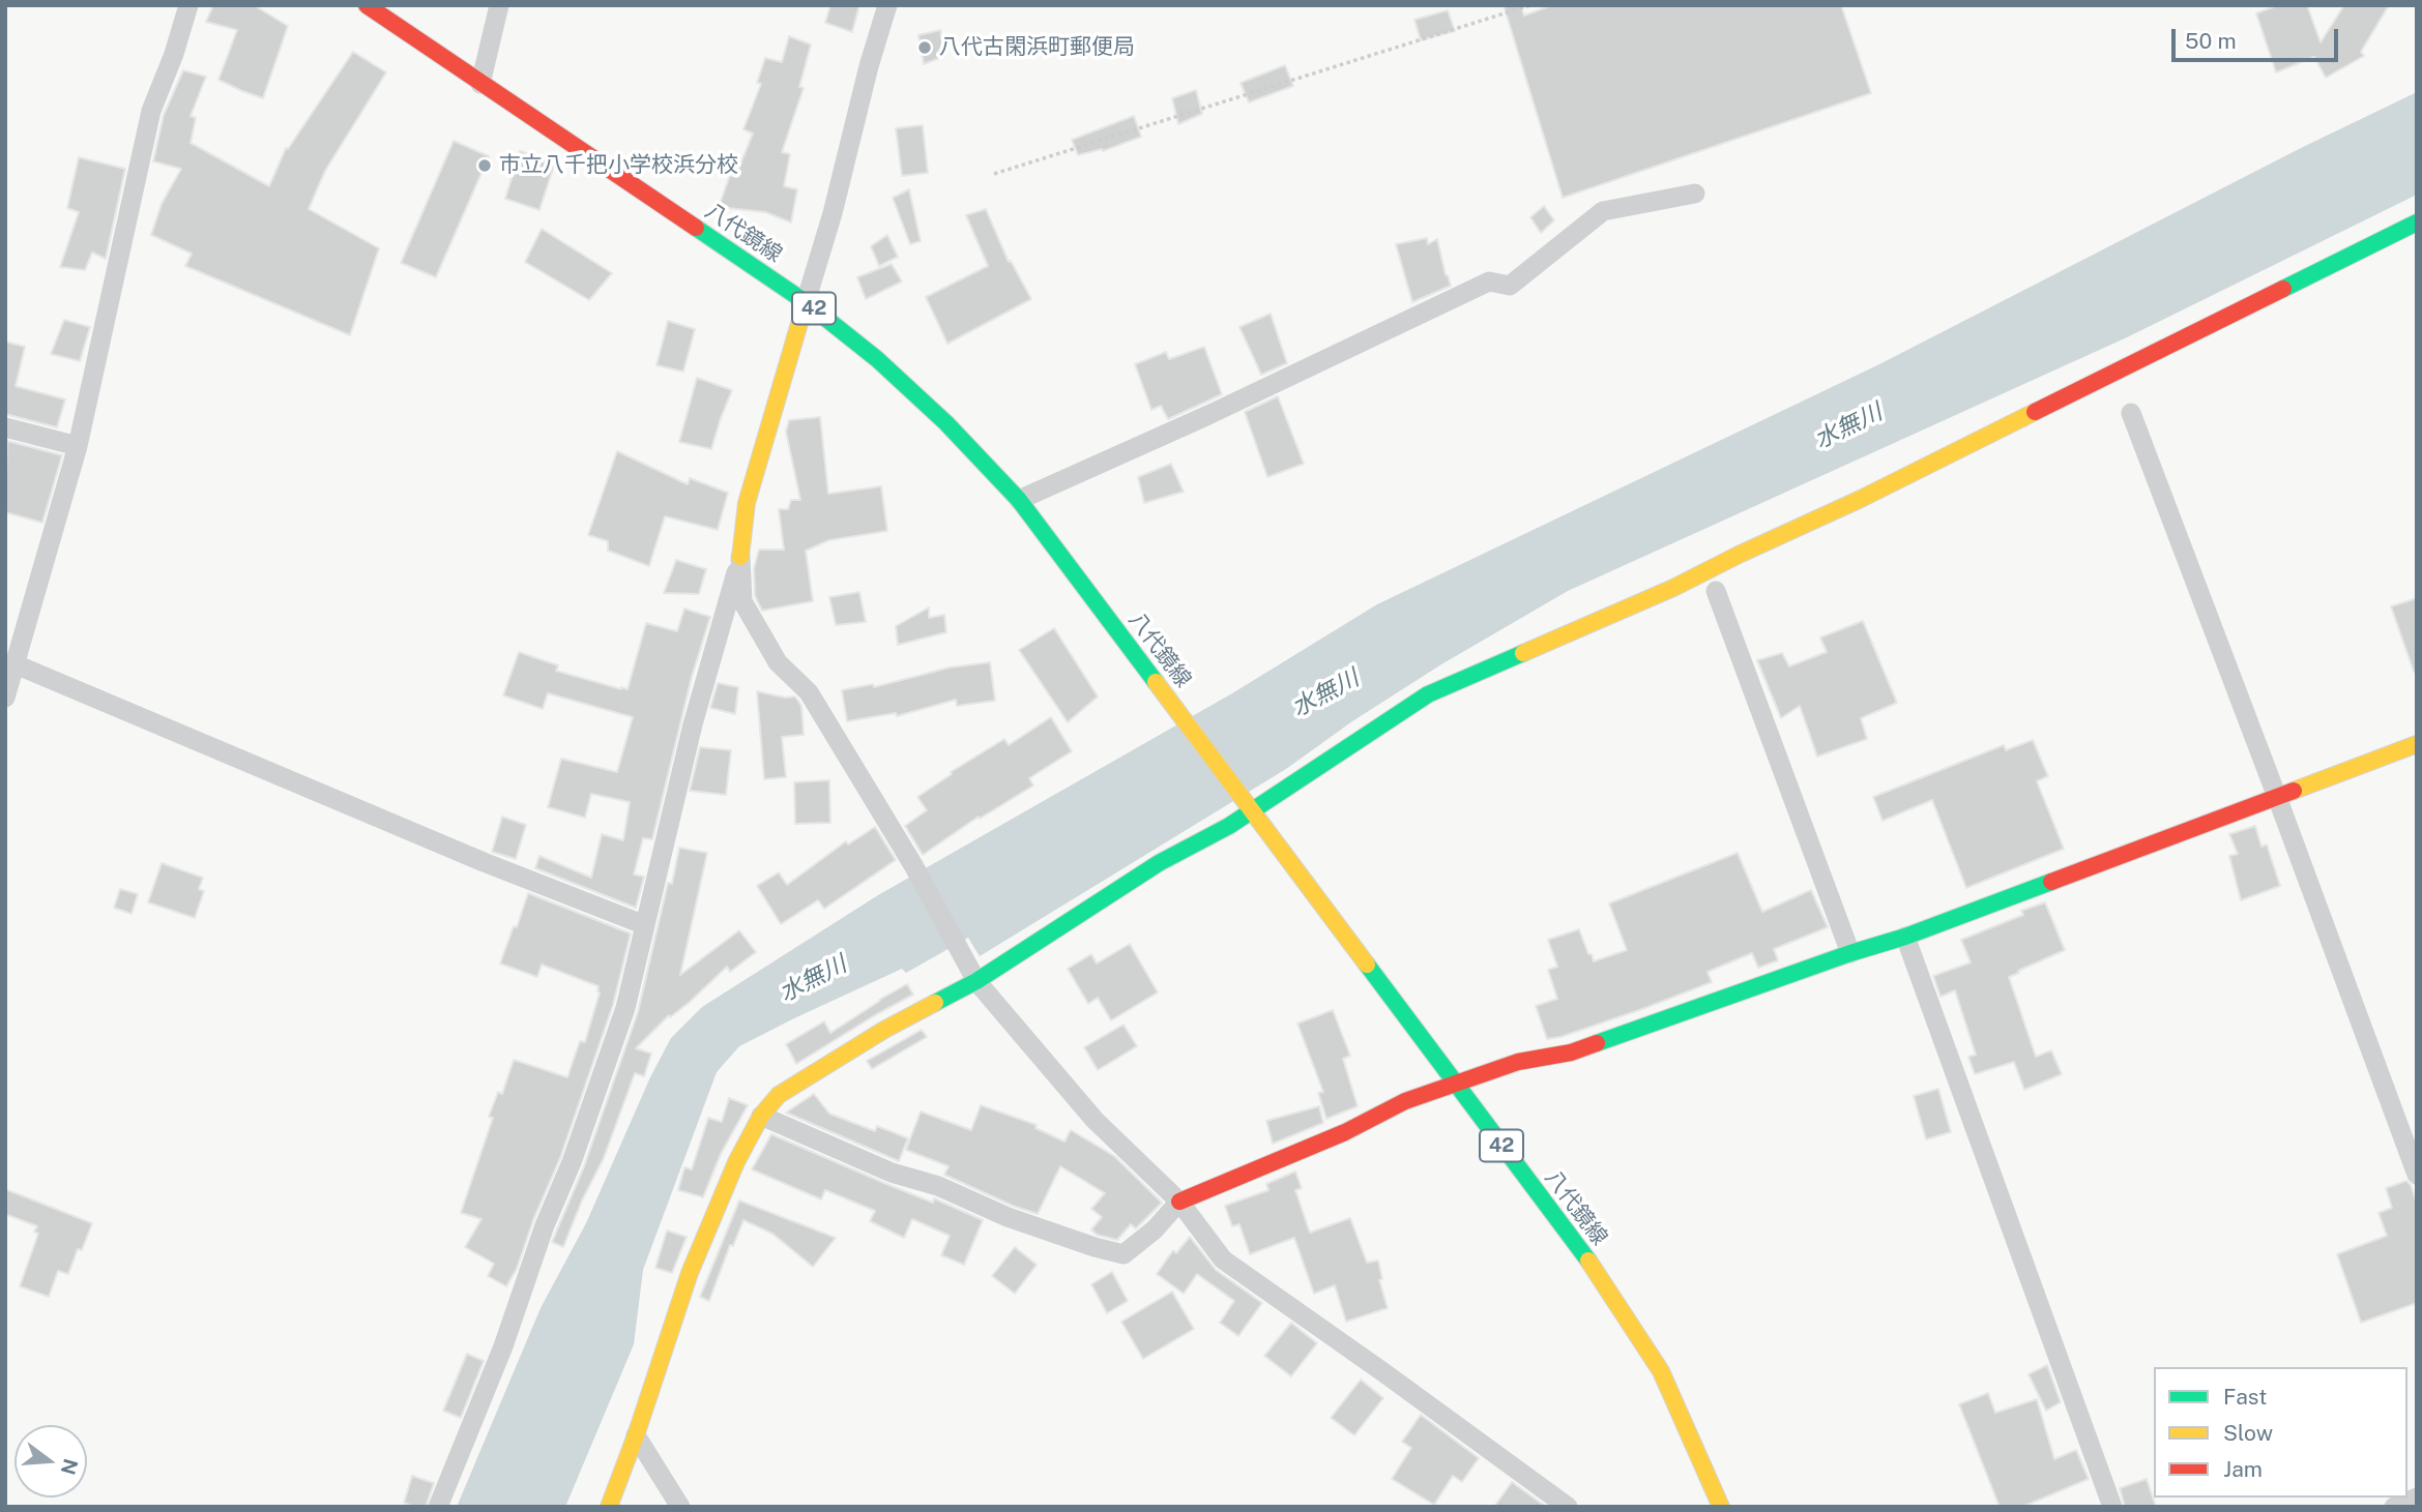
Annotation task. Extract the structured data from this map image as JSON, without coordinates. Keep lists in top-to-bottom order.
{
  "streets": {
    "street": ["八代鏡線", "42"]
  },
  "water": ["水無川"],
  "places": ["八代古閑浜町郵便局", "市立八千把小学校浜分校"],
  "legend": ["Fast", "Slow", "Jam"],
  "scale_bar": "50 m",
  "north": "right"
}
